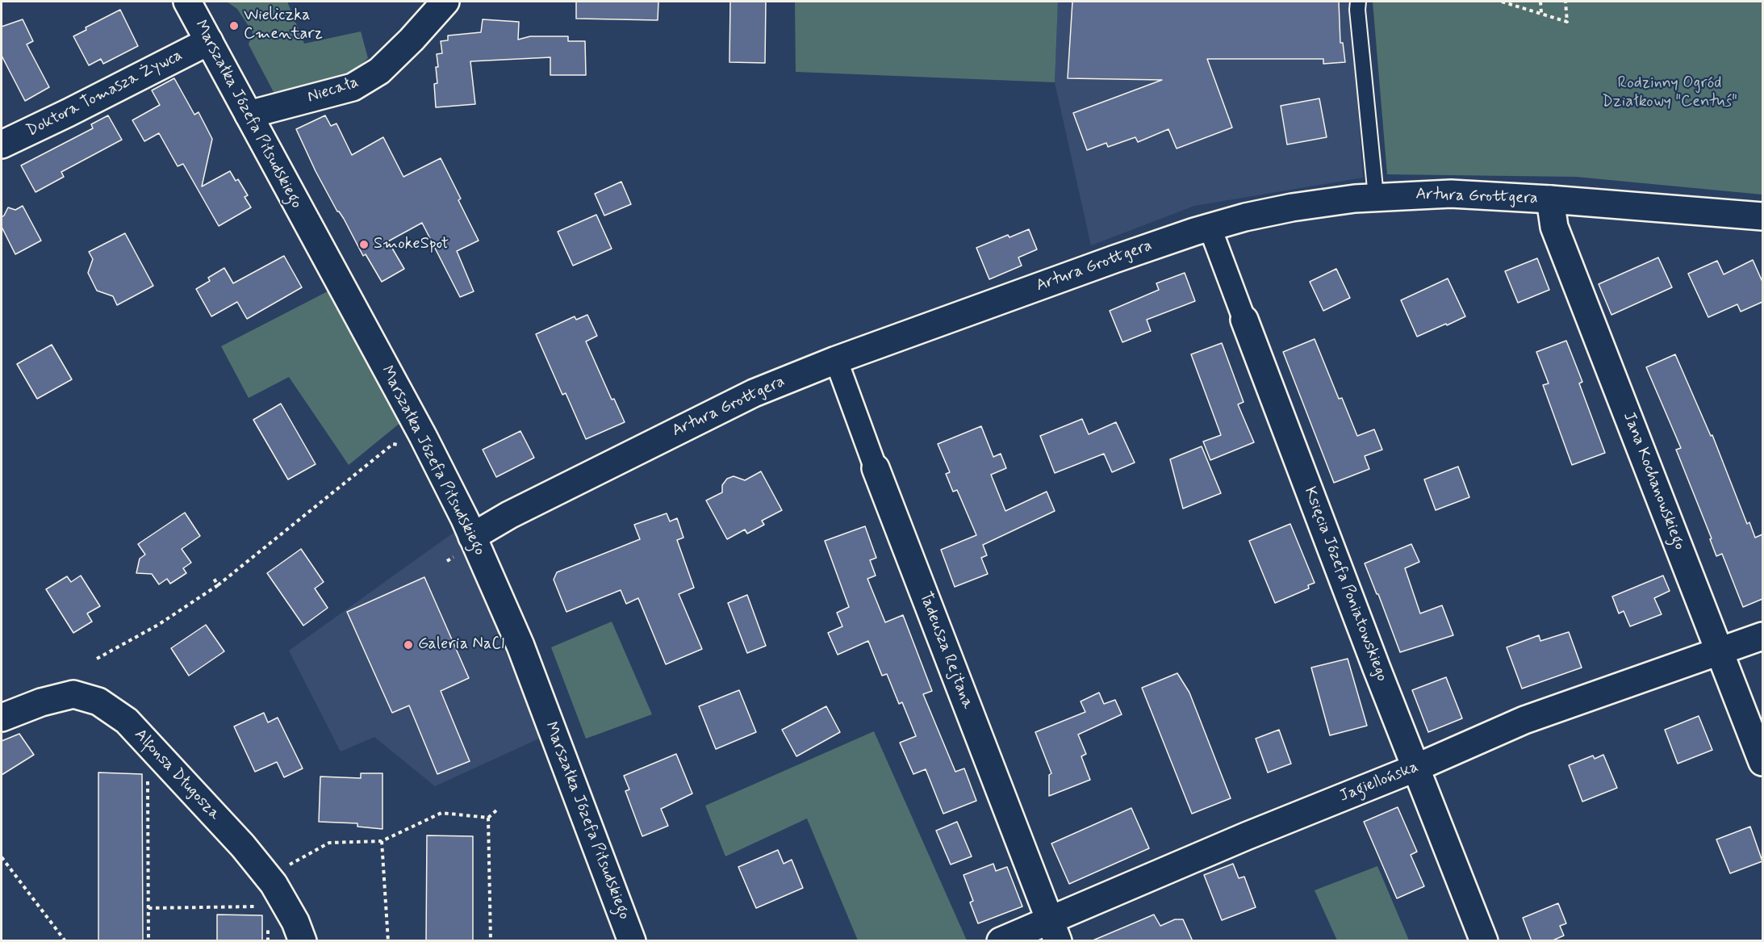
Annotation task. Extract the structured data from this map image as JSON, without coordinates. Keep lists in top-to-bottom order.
{
  "streets": {
    "street": [
      "Niecała",
      "Doktora Tomasza Żywca",
      "Marszałka Józefa Piłsudskiego",
      "Artura Grottgera",
      "Jana Kochanowskiego",
      "Księcia Józefa Poniatowskiego",
      "Tadeusza Rejtana",
      "Alfonsa Długosza",
      "Jagiellońska"
    ]
  },
  "crossings": [
    ["Niecała", "Marszałka Józefa Piłsudskiego"],
    ["Doktora Tomasza Żywca", "Marszałka Józefa Piłsudskiego"],
    ["Marszałka Józefa Piłsudskiego", "Artura Grottgera"],
    ["Artura Grottgera", "Jana Kochanowskiego"],
    ["Artura Grottgera", "Księcia Józefa Poniatowskiego"],
    ["Artura Grottgera", "Tadeusza Rejtana"],
    ["Jana Kochanowskiego", "Jagiellońska"],
    ["Księcia Józefa Poniatowskiego", "Jagiellońska"],
    ["Tadeusza Rejtana", "Jagiellońska"]
  ],
  "parks": ["Rodzinny Ogród Działkowy \"Centuś\""],
  "places": ["Wieliczka Cmentarz", "SmokeSpot", "Galeria NaCl"]
}
